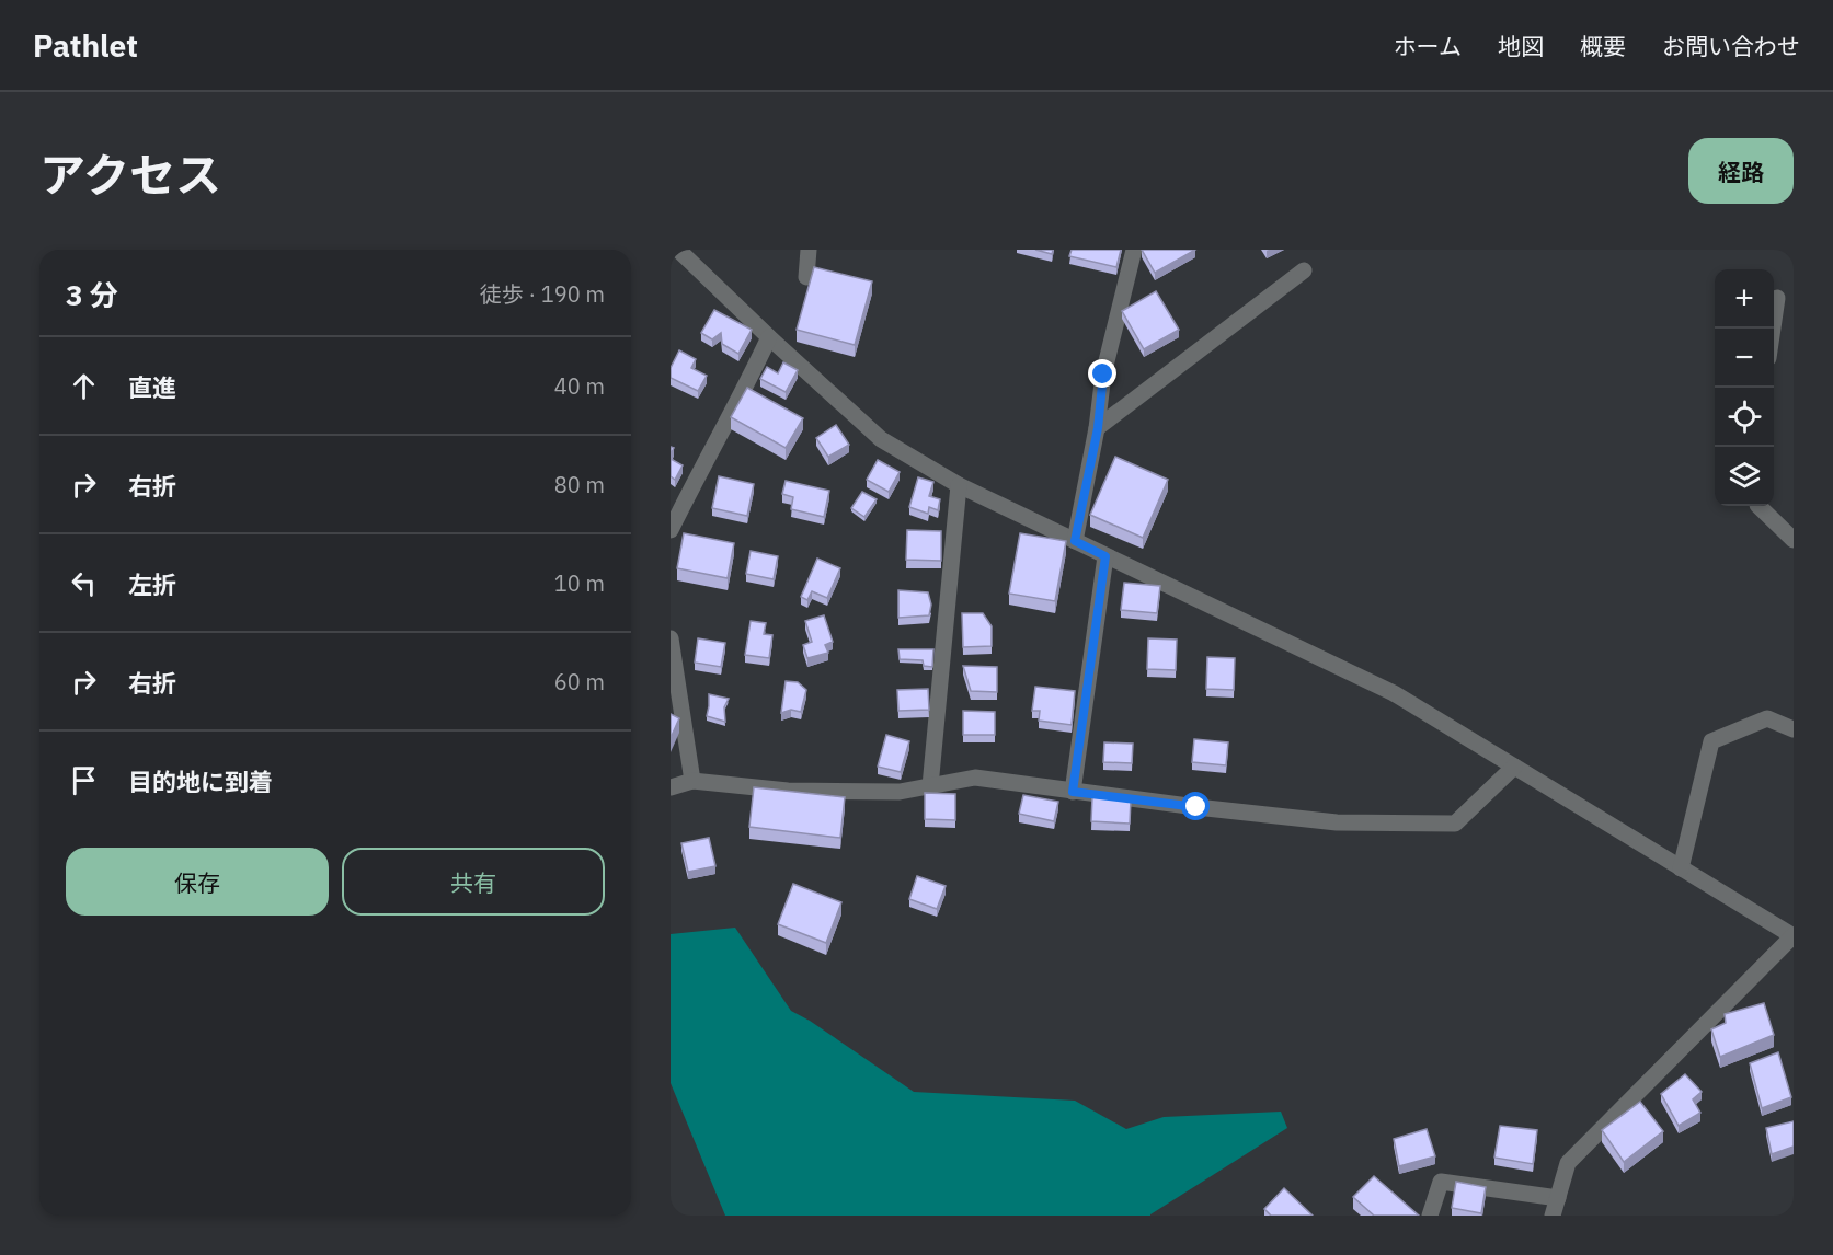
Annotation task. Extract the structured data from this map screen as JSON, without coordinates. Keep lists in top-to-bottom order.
{
  "page": {
    "header": "Pathlet",
    "nav": [
      "ホーム",
      "地図",
      "概要",
      "お問い合わせ"
    ],
    "title": "アクセス",
    "buttons": [
      "経路",
      ["保存", "共有"]
    ],
    "heading": ["3 分", "徒歩 · 190 m"],
    "map_buttons": ["+", "−"],
    "list": [
      ["直進", "40 m"],
      ["右折", "80 m"],
      ["左折", "10 m"],
      ["右折", "60 m"],
      "目的地に到着"
    ]
  }
}
